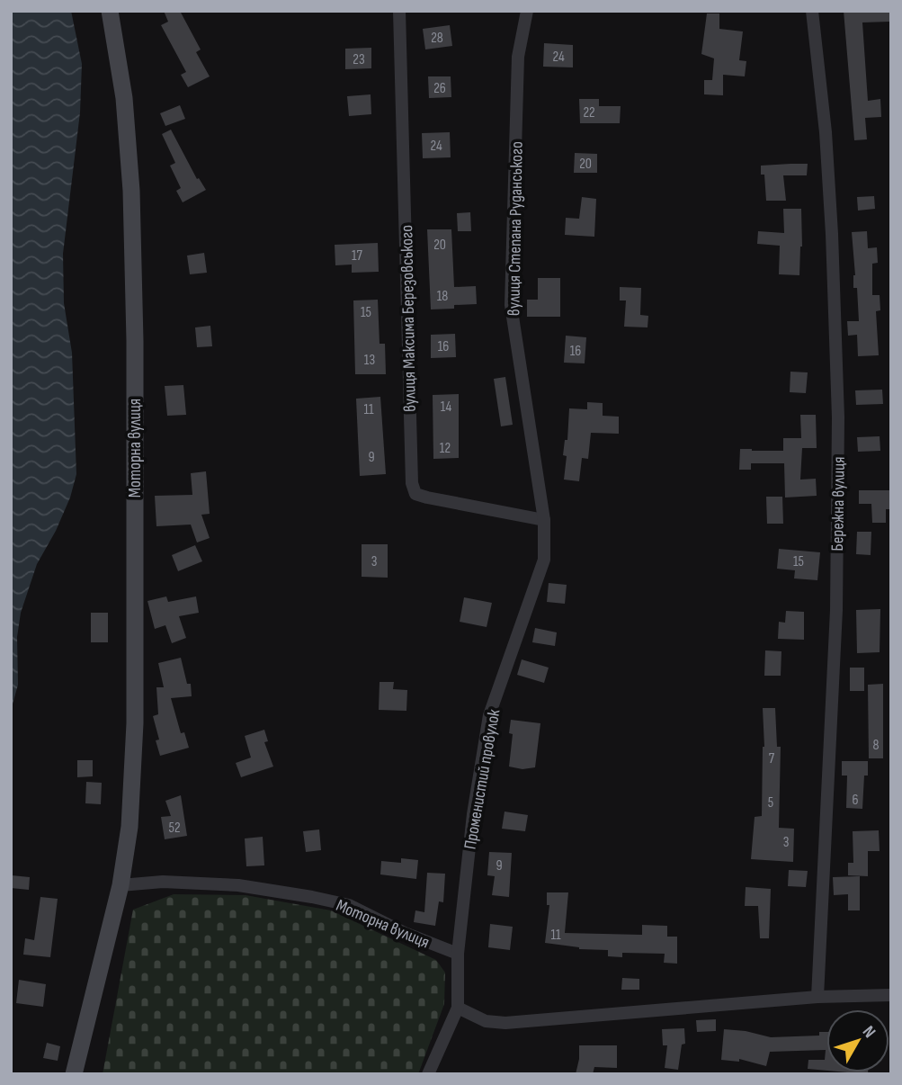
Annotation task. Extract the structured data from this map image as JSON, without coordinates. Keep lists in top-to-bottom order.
{
  "streets": {
    "street": [
      "вулиця Степана Руданського",
      "вулиця Максима Березовського",
      "Моторна вулиця",
      "Бережна вулиця",
      "Променистий провулок"
    ]
  },
  "crossings": [
    ["вулиця Степана Руданського", "вулиця Максима Березовського"],
    ["вулиця Степана Руданського", "Променистий провулок"],
    ["вулиця Максима Березовського", "Променистий провулок"],
    ["Моторна вулиця", "Променистий провулок"]
  ],
  "house_numbers": [
    "28",
    "24",
    "23",
    "26",
    "22",
    "24",
    "20",
    "20",
    "17",
    "18",
    "15",
    "16",
    "16",
    "13",
    "14",
    "11",
    "12",
    "9",
    "3",
    "15",
    "8",
    "7",
    "6",
    "5",
    "52",
    "3",
    "9",
    "11"
  ],
  "north": "top right"
}
